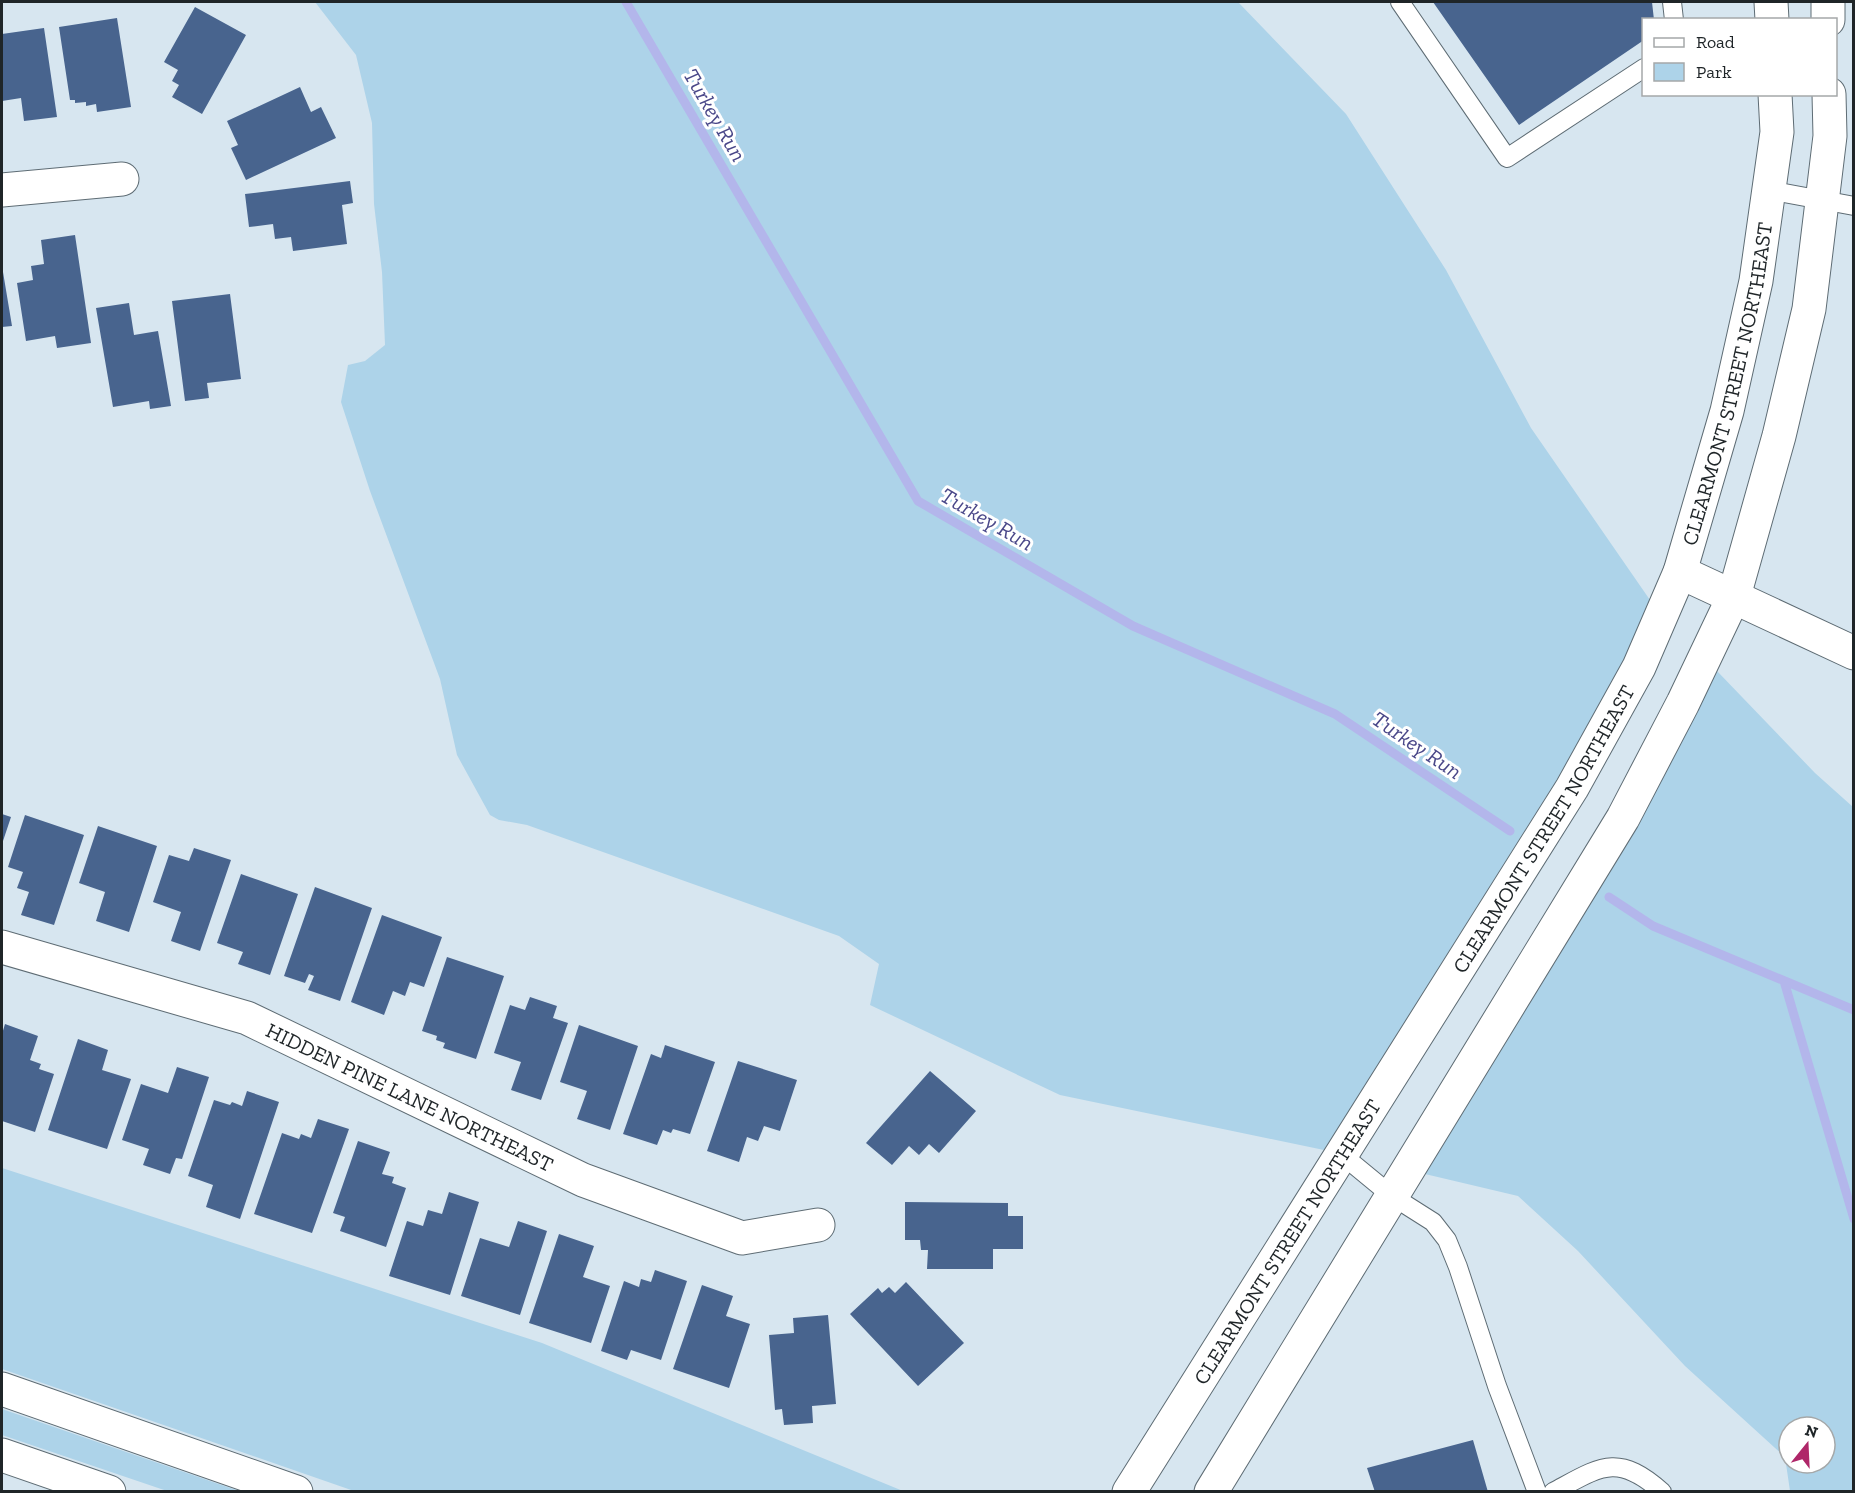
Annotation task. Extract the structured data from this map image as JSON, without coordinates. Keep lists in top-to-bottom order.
{
  "streets": {
    "street": ["CLEARMONT STREET NORTHEAST", "HIDDEN PINE LANE NORTHEAST"]
  },
  "water": ["Turkey Run"],
  "legend": ["Road", "Park"],
  "north": "top"
}
